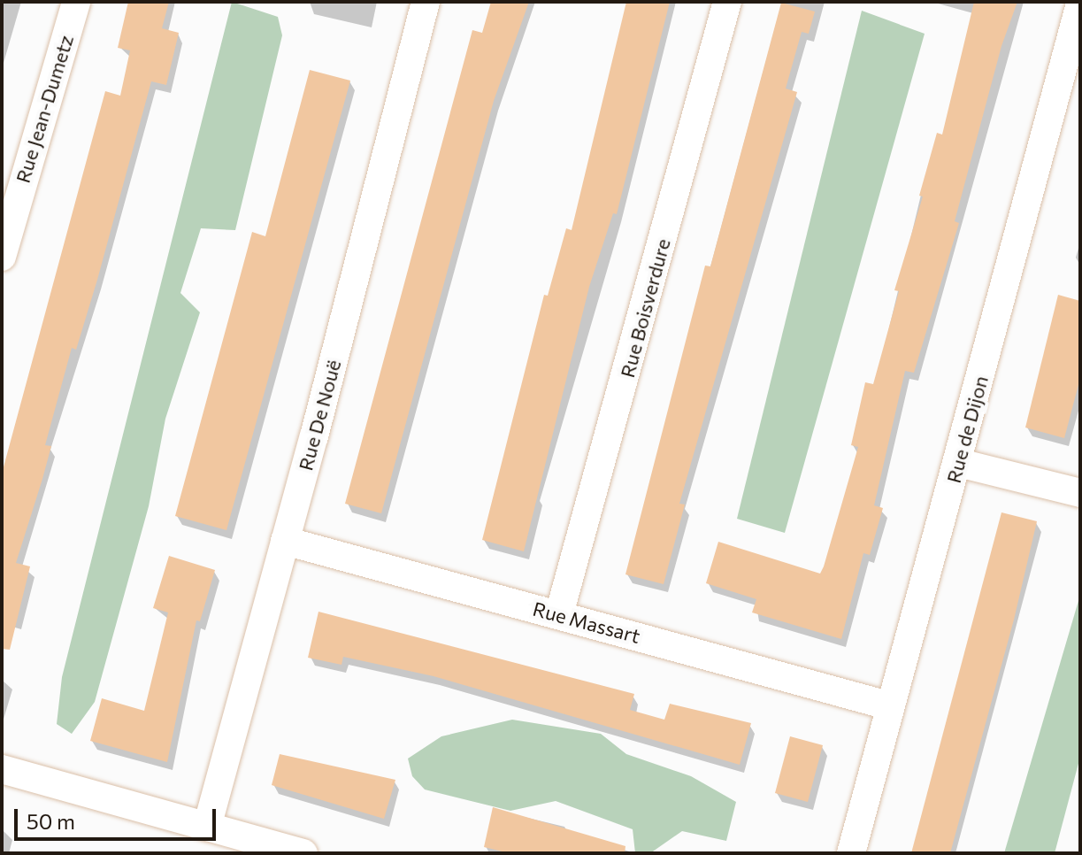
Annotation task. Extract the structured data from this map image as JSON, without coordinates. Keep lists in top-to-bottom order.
{
  "streets": {
    "street": [
      "Rue Jean-Dumetz",
      "Rue Boisverdure",
      "Rue De Nouë",
      "Rue de Dijon",
      "Rue Massart"
    ]
  },
  "crossings": [
    ["Rue Boisverdure", "Rue Massart"],
    ["Rue De Nouë", "Rue Massart"],
    ["Rue de Dijon", "Rue Massart"]
  ],
  "scale_bar": "50 m"
}
